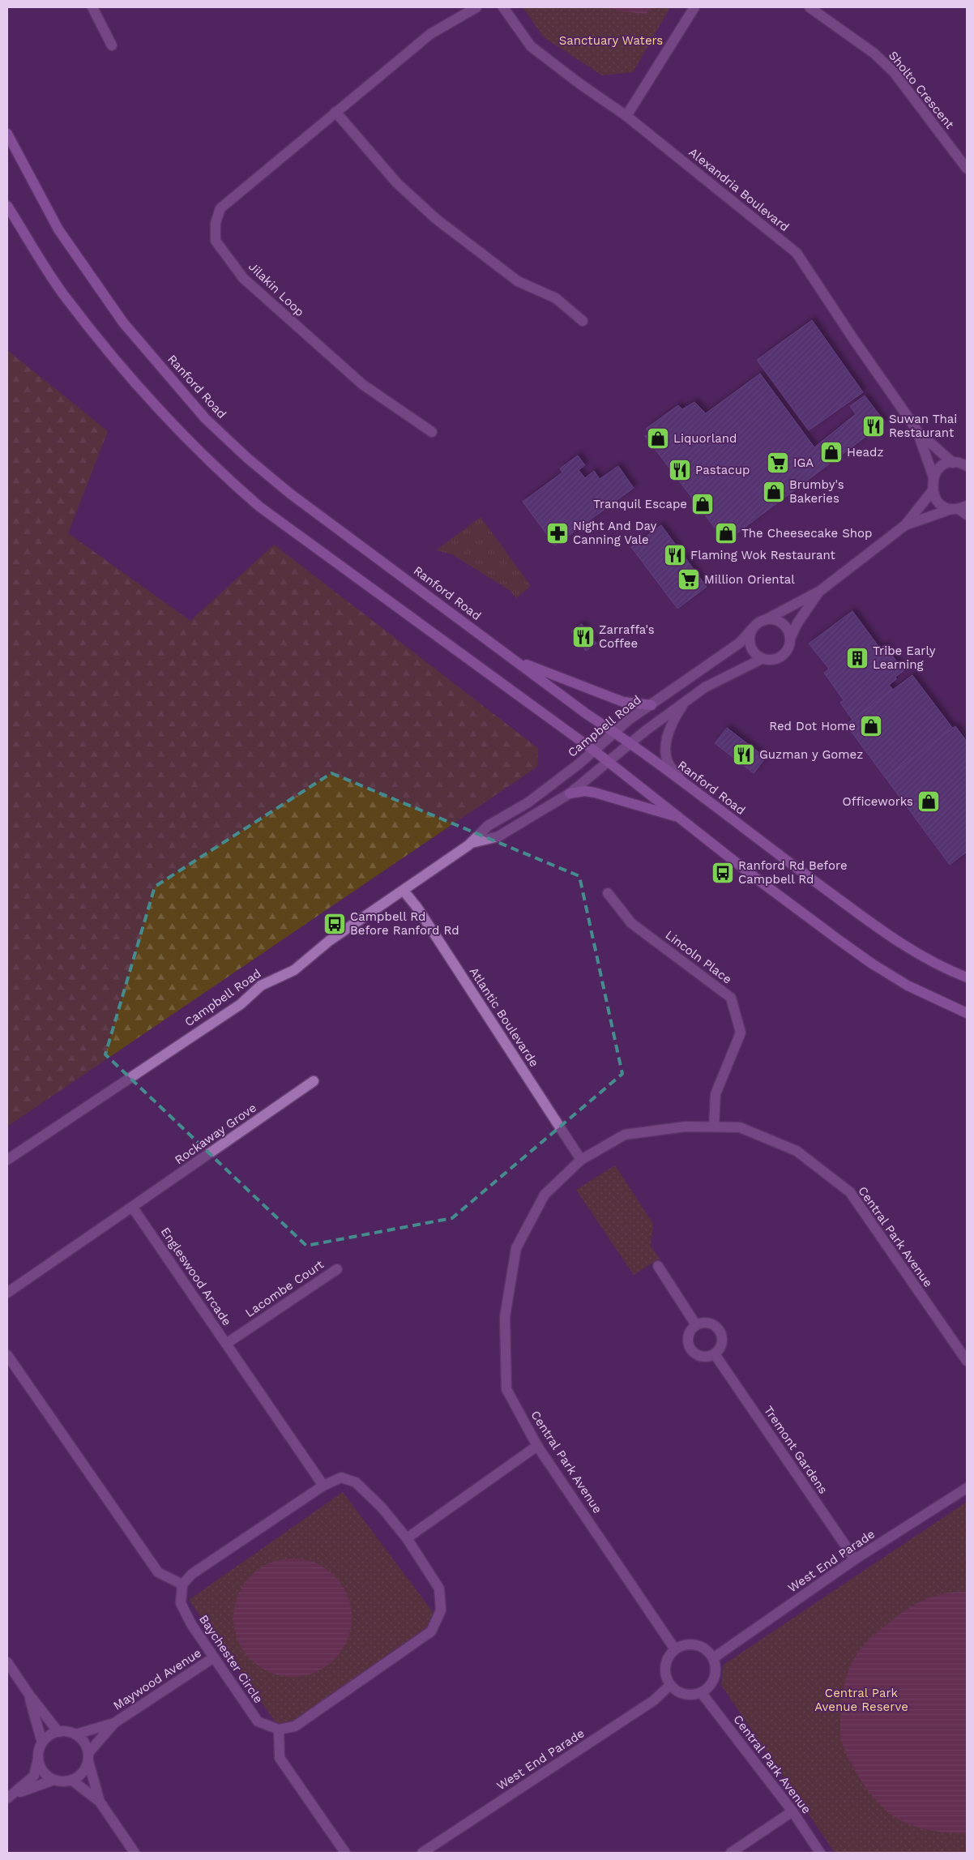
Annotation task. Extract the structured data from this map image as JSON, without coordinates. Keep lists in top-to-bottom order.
{
  "streets": {
    "main road": ["Ranford Road"],
    "street": [
      "Sholto Crescent",
      "Alexandria Boulevard",
      "Jilakin Loop",
      "Campbell Road",
      "Lincoln Place",
      "Atlantic Boulevarde",
      "Rockaway Grove",
      "Central Park Avenue",
      "Engleswood Arcade",
      "Lacombe Court",
      "Tremont Gardens",
      "West End Parade",
      "Baychester Circle",
      "Maywood Avenue"
    ]
  },
  "crossings": [
    ["Ranford Road", "Campbell Road"],
    ["Campbell Road", "Atlantic Boulevarde"],
    ["Lincoln Place", "Central Park Avenue"],
    ["Atlantic Boulevarde", "Central Park Avenue"],
    ["Rockaway Grove", "Engleswood Arcade"],
    ["Central Park Avenue", "West End Parade"],
    ["Engleswood Arcade", "Lacombe Court"],
    ["Tremont Gardens", "West End Parade"],
    ["Baychester Circle", "Maywood Avenue"]
  ],
  "parks": ["Sanctuary Waters", "Central Park Avenue Reserve"],
  "places": {
    "restaurant": [
      "Suwan Thai Restaurant",
      "Pastacup",
      "Flaming Wok Restaurant",
      "Zarraffa's Coffee",
      "Guzman y Gomez"
    ],
    "shop": [
      "Liquorland",
      "Headz",
      "Brumby's Bakeries",
      "Tranquil Escape",
      "The Cheesecake Shop",
      "Red Dot Home",
      "Officeworks"
    ],
    "supermarket": ["IGA", "Million Oriental"],
    "pharmacy": ["Night And Day Canning Vale"],
    "building": ["Tribe Early Learning"],
    "bus stop": ["Ranford Rd Before Campbell Rd", "Campbell Rd Before Ranford Rd"]
  }
}
